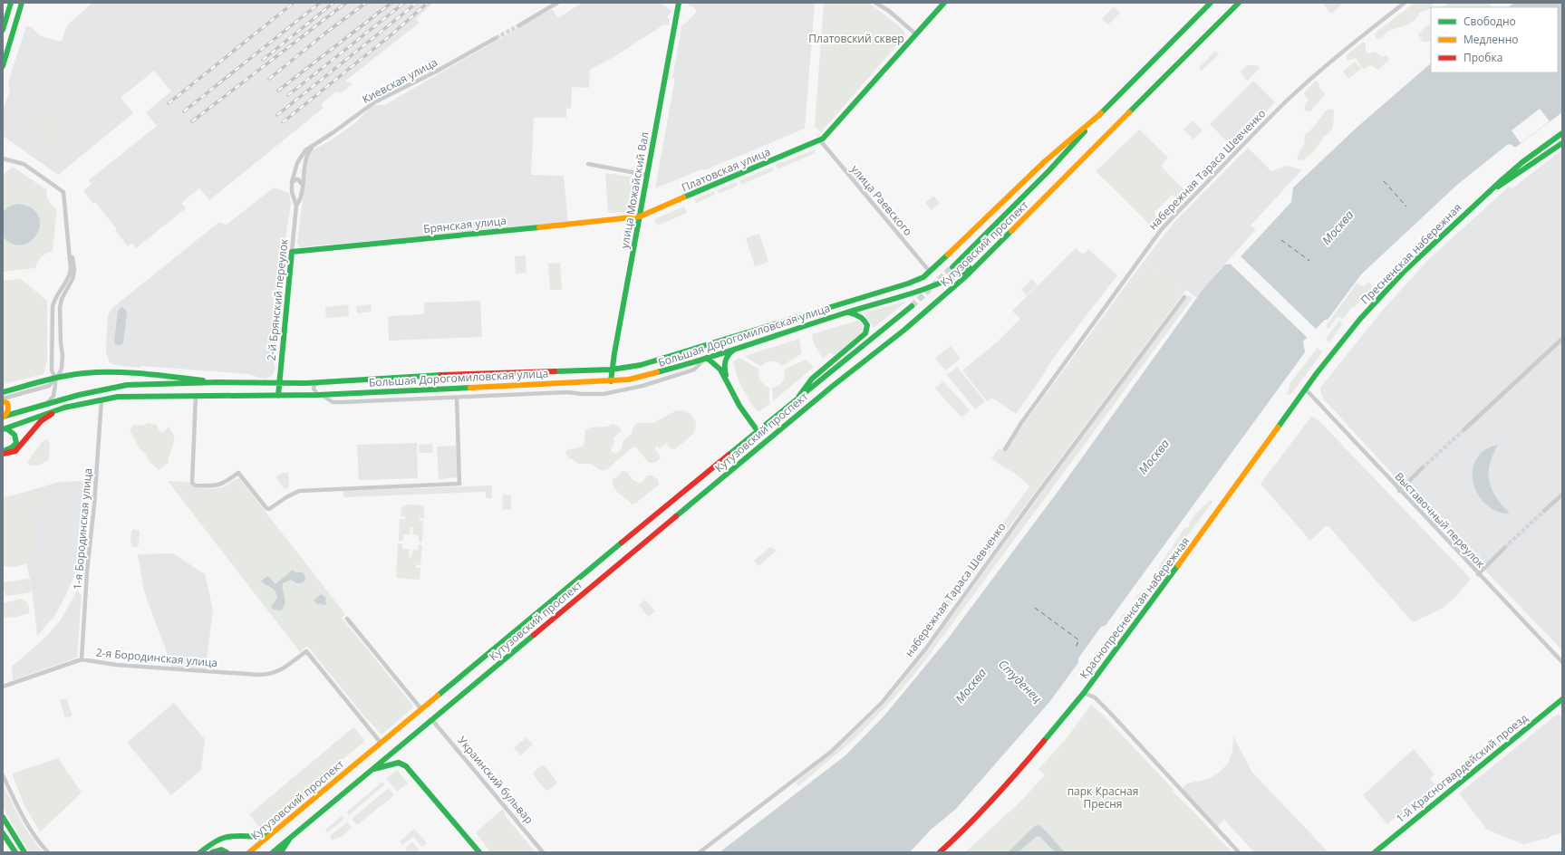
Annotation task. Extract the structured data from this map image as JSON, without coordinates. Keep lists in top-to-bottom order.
{
  "streets": {
    "main road": [
      "Платовская улица",
      "улица Можайский Вал",
      "Брянская улица",
      "Кутузовский проспект",
      "Пресненская набережная",
      "2-й Брянский переулок",
      "Большая Дорогомиловская улица",
      "Краснопресненская набережная",
      "1-й Красногвардейский проезд"
    ],
    "street": [
      "Киевская улица",
      "набережная Тараса Шевченко",
      "улица Раевского",
      "Выставочный переулок",
      "1-я Бородинская улица",
      "2-я Бородинская улица",
      "Украинский бульвар"
    ]
  },
  "crossings": [
    ["Киевская улица", "2-й Брянский переулок"],
    ["Платовская улица", "улица Можайский Вал"],
    ["Платовская улица", "улица Раевского"],
    ["Платовская улица", "Брянская улица"],
    ["улица Можайский Вал", "Брянская улица"],
    ["улица Можайский Вал", "Большая Дорогомиловская улица"],
    ["улица Раевского", "Кутузовский проспект"],
    ["Брянская улица", "2-й Брянский переулок"],
    ["Кутузовский проспект", "Большая Дорогомиловская улица"],
    ["Кутузовский проспект", "2-я Бородинская улица"],
    ["Кутузовский проспект", "Украинский бульвар"],
    ["Пресненская набережная", "Краснопресненская набережная"],
    ["2-й Брянский переулок", "Большая Дорогомиловская улица"],
    ["Большая Дорогомиловская улица", "1-я Бородинская улица"],
    ["Выставочный переулок", "Краснопресненская набережная"],
    ["1-я Бородинская улица", "2-я Бородинская улица"]
  ],
  "water": ["Москва", "Студенец"],
  "parks": ["Платовский сквер", "парк Красная Пресня"],
  "legend": ["Свободно", "Медленно", "Пробка"]
}
